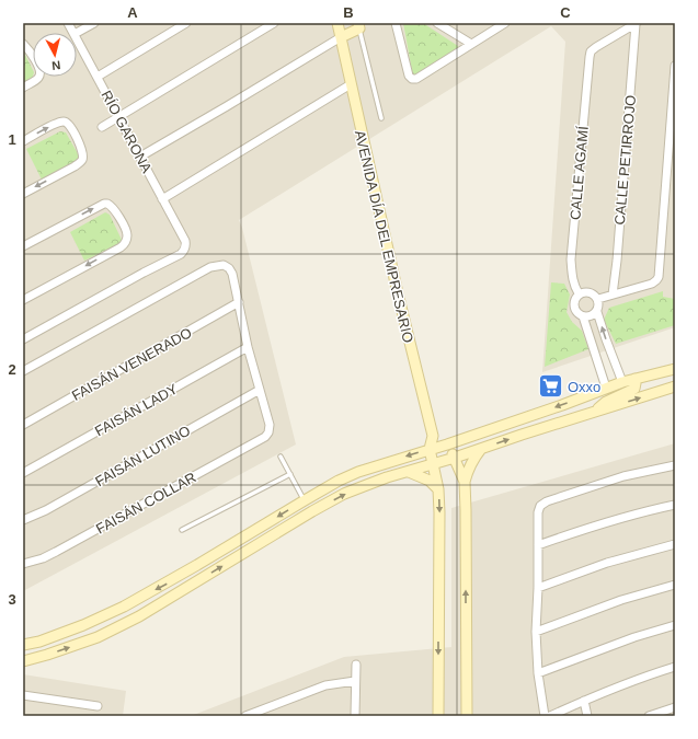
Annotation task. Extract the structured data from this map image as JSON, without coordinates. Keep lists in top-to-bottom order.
{
  "streets": {
    "street": [
      "RÍO GARONA",
      "CALLE PETIRROJO",
      "CALLE AGAMÍ",
      "AVENIDA DÍA DEL EMPRESARIO",
      "FAISÁN VENERADO",
      "FAISÁN LADY",
      "FAISÁN LUTINO",
      "FAISÁN COLLAR"
    ]
  },
  "crossings": [
    ["CALLE PETIRROJO", "CALLE AGAMÍ"],
    ["FAISÁN LUTINO", "FAISÁN COLLAR"]
  ],
  "places": {
    "supermarket": ["Oxxo"]
  },
  "north": "bottom",
  "grid": {
    "columns": ["A", "B", "C"],
    "rows": ["1", "2", "3"]
  }
}
